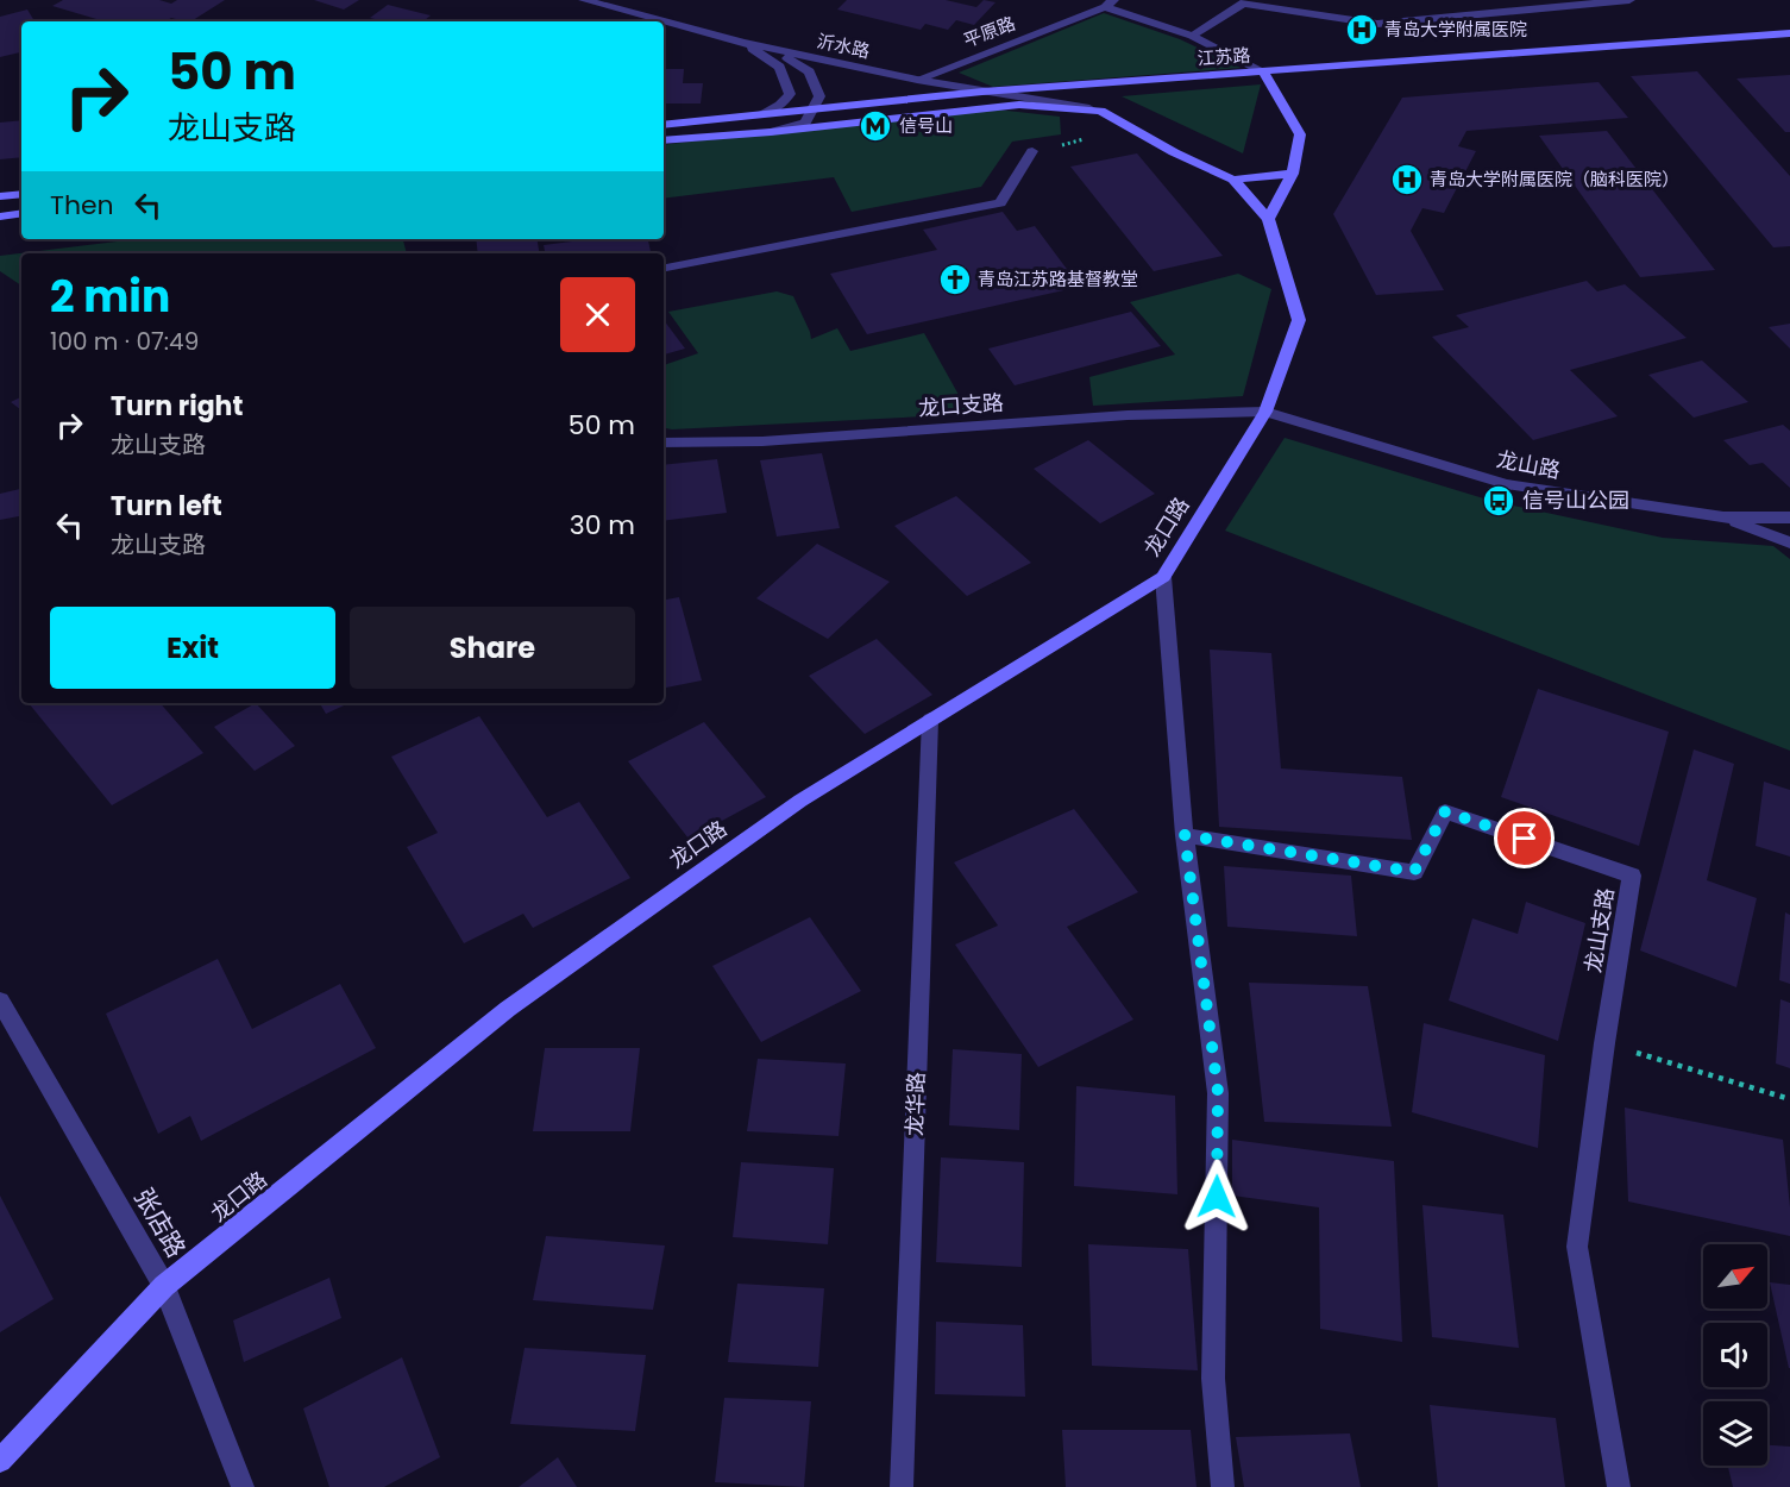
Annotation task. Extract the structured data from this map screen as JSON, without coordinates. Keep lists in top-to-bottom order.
{
  "streets": {
    "main road": ["江苏路", "龙口路"],
    "street": [
      "平原路",
      "沂水路",
      "龙口支路",
      "龙山路",
      "龙山支路",
      "龙华路",
      "张店路"
    ]
  },
  "crossings": [
    ["平原路", "沂水路"],
    ["沂水路", "江苏路"],
    ["沂水路", "龙口路"],
    ["龙口支路", "龙山路"],
    ["龙口支路", "龙口路"],
    ["龙山路", "龙口路"],
    ["龙口路", "龙华路"],
    ["龙口路", "张店路"]
  ],
  "places": {
    "hospital": ["青岛大学附属医院", "青岛大学附属医院（脑科医院）"],
    "metro station": ["信号山"],
    "church": ["青岛江苏路基督教堂"],
    "bus stop": ["信号山公园"]
  },
  "north": "top right",
  "page": {
    "turn": ["50 m", "龙山支路"],
    "then": "Then",
    "heading": ["2 min", "100 m · 07:49"],
    "list": [
      {
        "name": "Turn right",
        "note": "龙山支路",
        "value": "50 m"
      },
      {
        "name": "Turn left",
        "note": "龙山支路",
        "value": "30 m"
      }
    ],
    "buttons": ["Exit", "Share"]
  }
}
